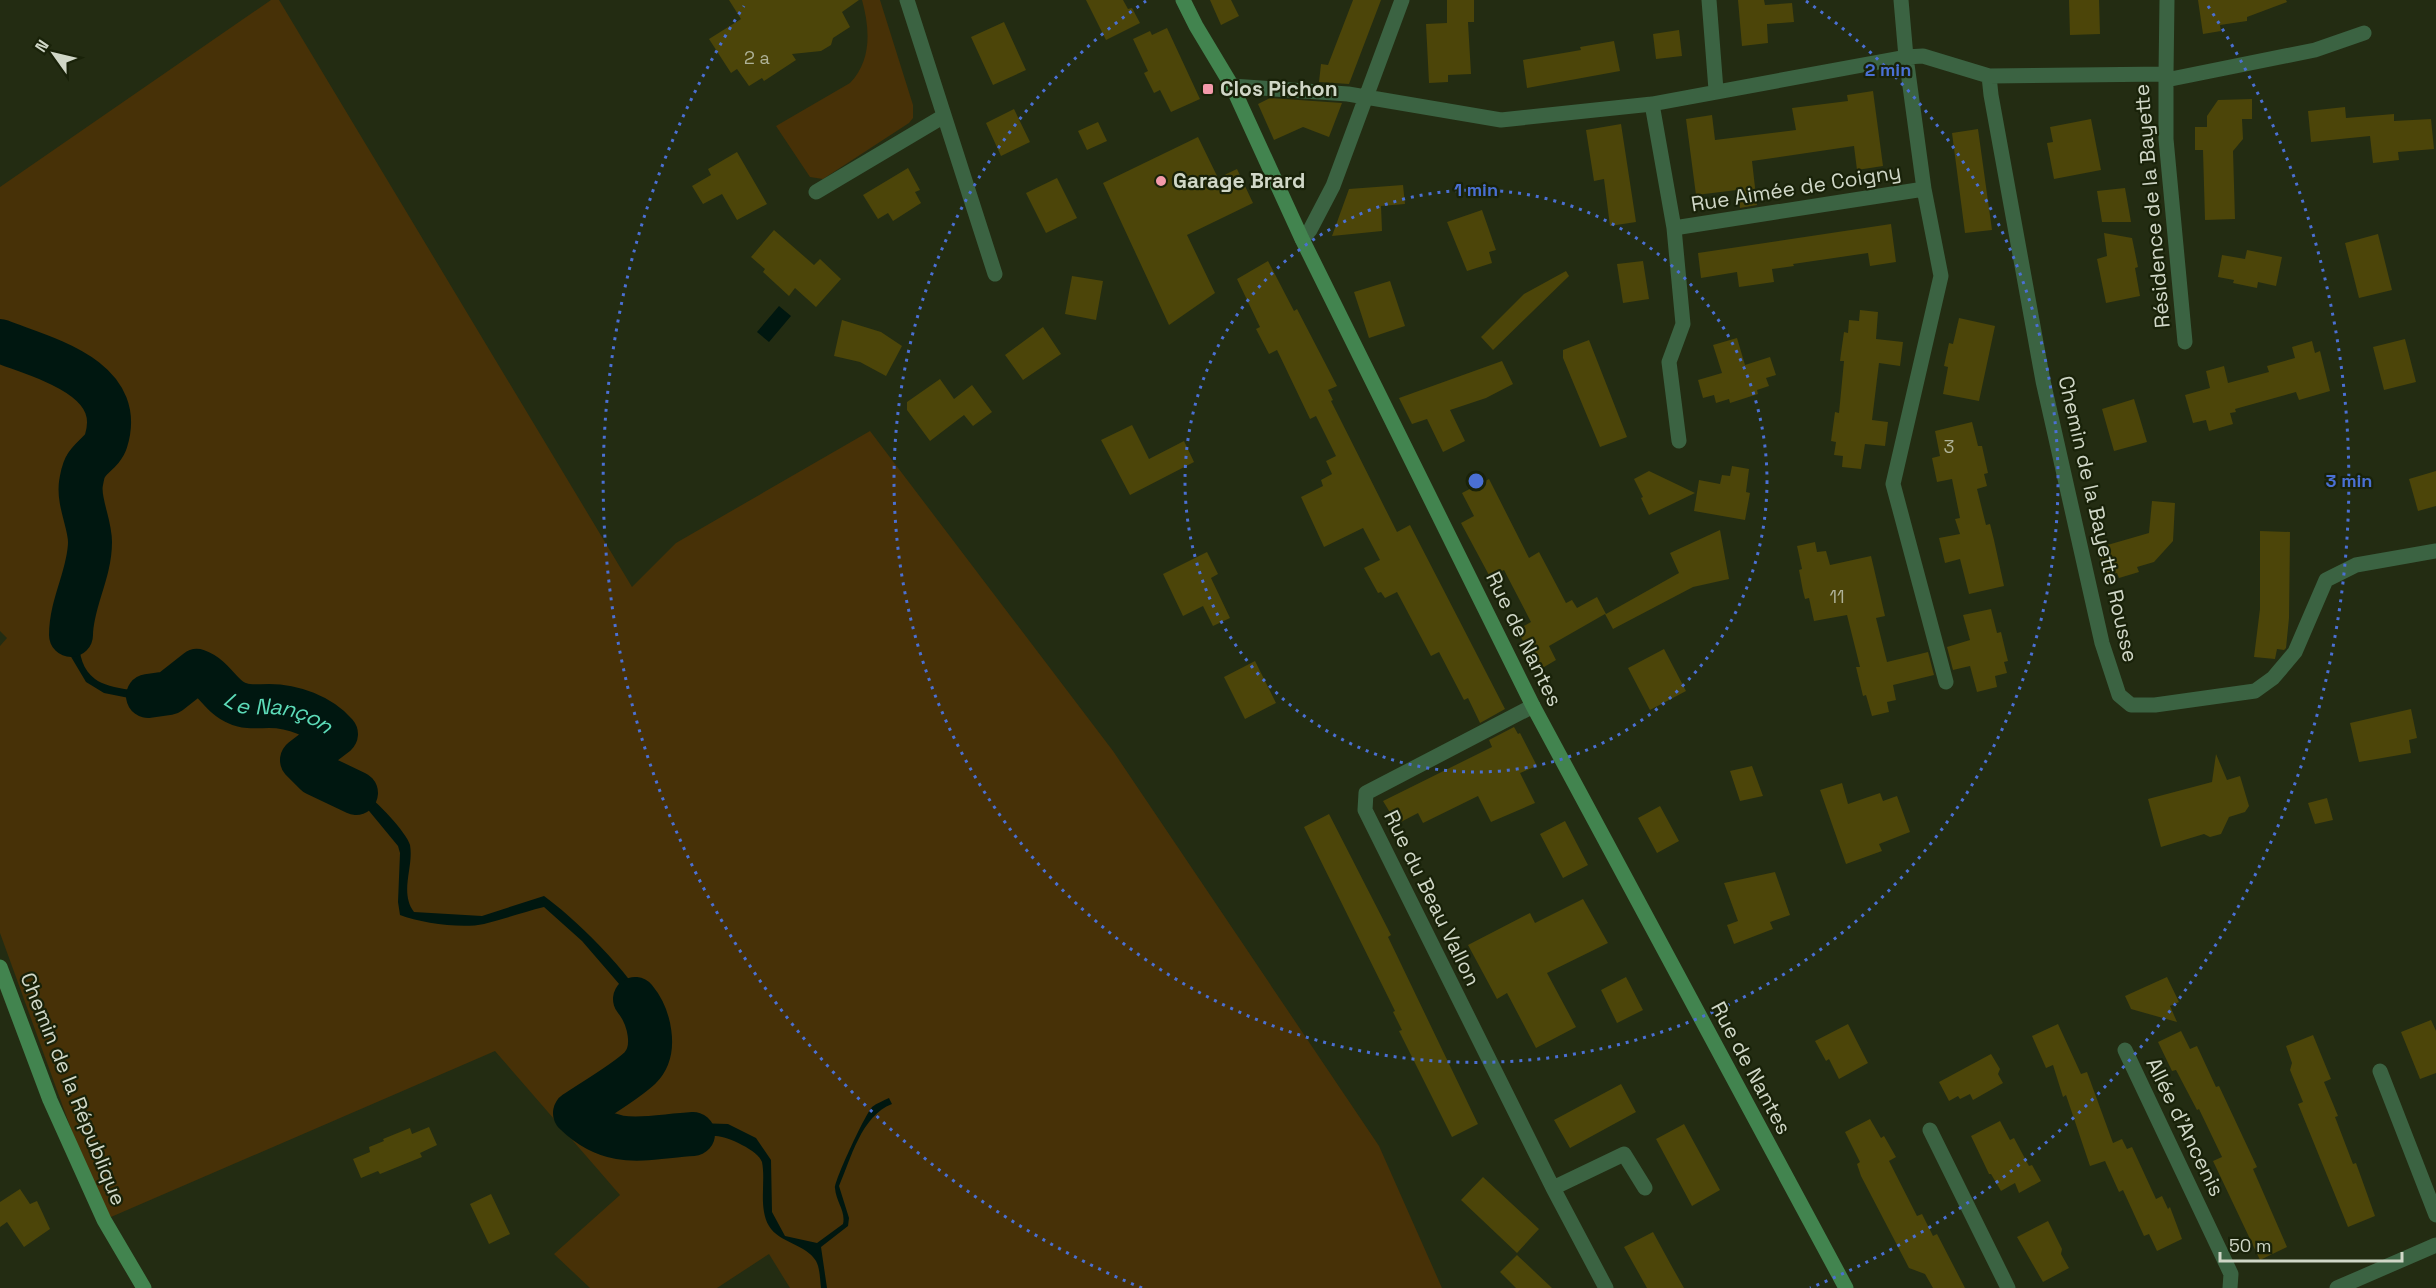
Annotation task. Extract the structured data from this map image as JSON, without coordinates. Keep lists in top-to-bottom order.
{
  "streets": {
    "main road": ["Rue de Nantes", "Chemin de la République"],
    "street": [
      "Rue Aimée de Coigny",
      "Résidence de la Bayette",
      "Chemin de la Bayette Rousse",
      "Rue du Beau Vallon",
      "Allée d'Ancenis"
    ]
  },
  "crossings": [
    ["Résidence de la Bayette", "Chemin de la Bayette Rousse"],
    ["Résidence de la Bayette", "Rue de Nantes"],
    ["Rue de Nantes", "Rue du Beau Vallon"]
  ],
  "water": ["Le Nançon"],
  "places": {
    "transit": ["Clos Pichon"],
    "other": ["Garage Brard"]
  },
  "house_numbers": ["2 a", "3", "11"],
  "scale_bar": "50 m",
  "north": "top left",
  "rings": ["2 min", "1 min", "3 min"]
}
